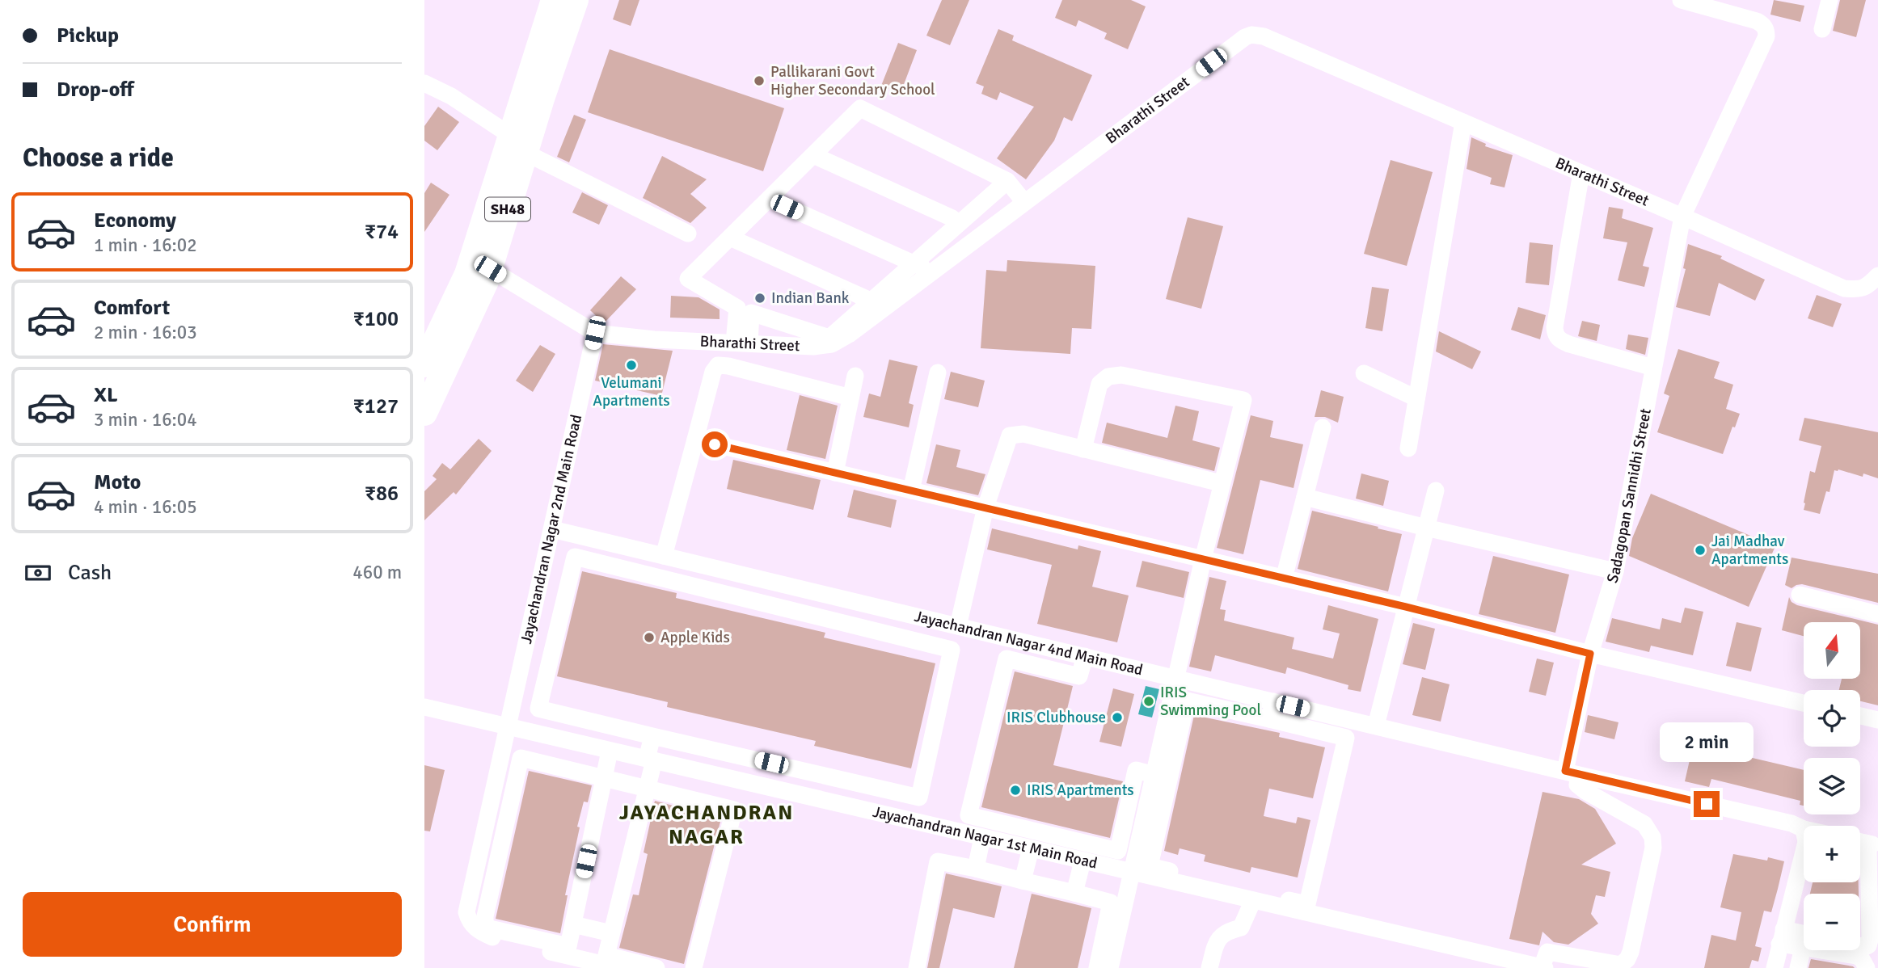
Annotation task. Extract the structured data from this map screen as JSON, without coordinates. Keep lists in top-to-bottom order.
{
  "streets": {
    "main road": ["SH48"],
    "street": [
      "Bharathi Street",
      "Sadagopan Sannidhi Street",
      "Jayachandran Nagar 2nd Main Road",
      "Jayachandran Nagar 4nd Main Road",
      "Jayachandran Nagar 1st Main Road"
    ]
  },
  "crossings": [
    ["Bharathi Street", "SH48"],
    ["Bharathi Street", "Sadagopan Sannidhi Street"],
    ["Bharathi Street", "Jayachandran Nagar 2nd Main Road"],
    ["Sadagopan Sannidhi Street", "Jayachandran Nagar 4nd Main Road"],
    ["Jayachandran Nagar 2nd Main Road", "Jayachandran Nagar 4nd Main Road"],
    ["Jayachandran Nagar 2nd Main Road", "Jayachandran Nagar 1st Main Road"]
  ],
  "districts": ["JAYACHANDRAN NAGAR"],
  "places": [
    "Pallikarani Govt Higher Secondary School",
    "Indian Bank",
    "Velumani Apartments",
    "Jai Madhav Apartments",
    "Apple Kids",
    "IRIS Swimming Pool",
    "IRIS Clubhouse",
    "IRIS Apartments"
  ],
  "north": "top",
  "page": {
    "banner": ["Pickup", "Drop-off"],
    "heading": "Choose a ride",
    "list": [
      {
        "name": "Economy",
        "note": "1 min · 16:02",
        "value": "₹74"
      },
      {
        "name": "Comfort",
        "note": "2 min · 16:03",
        "value": "₹100"
      },
      {
        "name": "XL",
        "note": "3 min · 16:04",
        "value": "₹127"
      },
      {
        "name": "Moto",
        "note": "4 min · 16:05",
        "value": "₹86"
      }
    ],
    "pay": ["Cash", "460 m"],
    "map_buttons": ["+", "−"],
    "bubble": "2 min",
    "buttons": "Confirm"
  }
}
